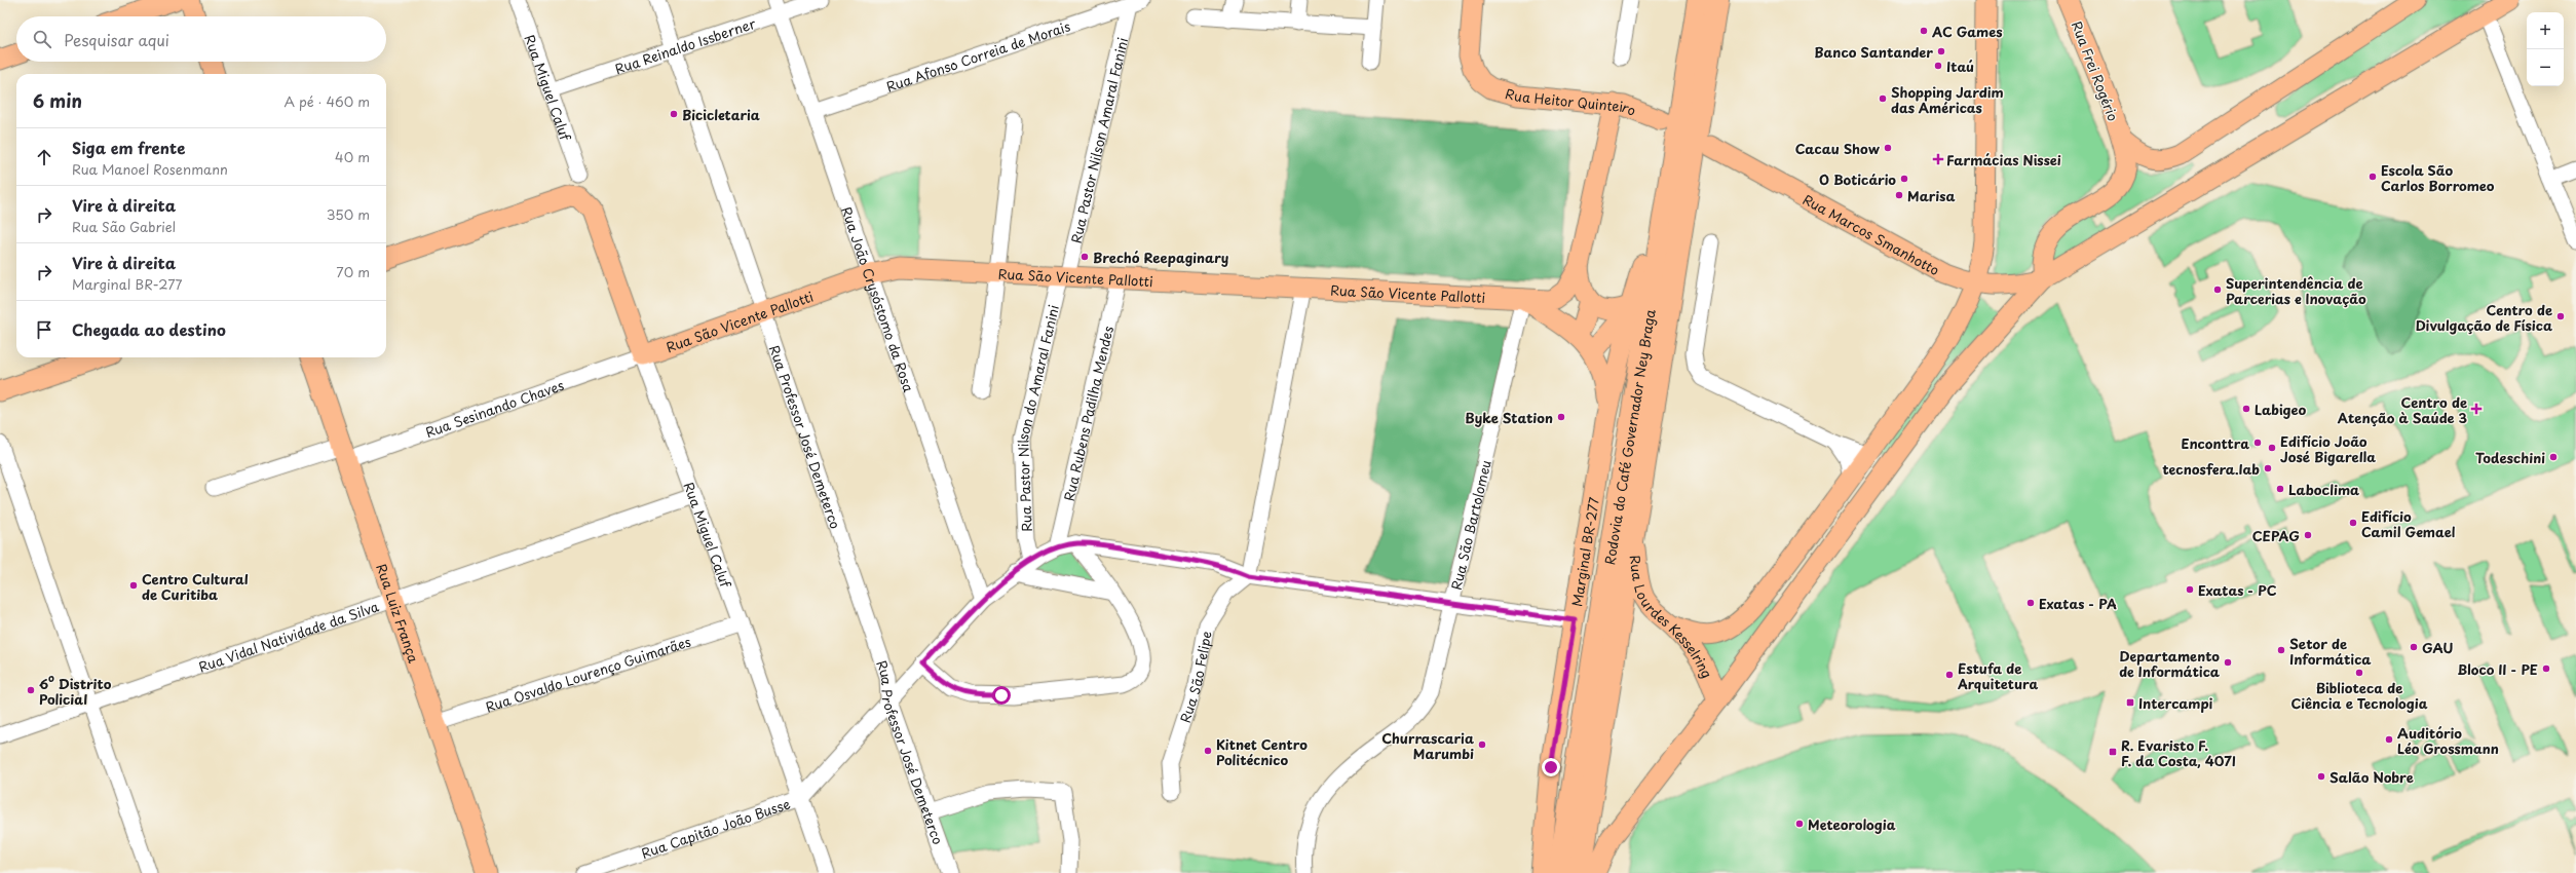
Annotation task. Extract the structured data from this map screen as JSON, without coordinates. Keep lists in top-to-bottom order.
{
  "streets": {
    "highway": ["Rodovia do Café Governador Ney Braga"],
    "main road": [
      "Rua Frei Rogério",
      "Rua Miguel Caluf",
      "Rua Heitor Quinteiro",
      "Rua Marcos Smanhotto",
      "Rua São Vicente Pallotti",
      "Marginal BR-277",
      "Rua Luiz França",
      "Rua Lourdes Kesselring"
    ],
    "street": [
      "Rua Reinaldo Issberner",
      "Rua Afonso Correia de Morais",
      "Rua Pastor Nilson Amaral Fanini",
      "Rua João Crysóstomo da Rosa",
      "Rua Sesinando Chaves",
      "Rua Rubens Padilha Mendes",
      "Rua Pastor Nilson do Amaral Fanini",
      "Rua Professor José Demeterco",
      "Rua São Bartolomeu",
      "Rua Vidal Natividade da Silva",
      "Rua Osvaldo Lourenço Guimarães",
      "Rua São Felipe",
      "Rua Capitão João Busse"
    ]
  },
  "crossings": [
    ["Rua Reinaldo Issberner", "Rua Miguel Caluf"],
    ["Rua Reinaldo Issberner", "Rua João Crysóstomo da Rosa"],
    ["Rua Reinaldo Issberner", "Rua Professor José Demeterco"],
    ["Rua Afonso Correia de Morais", "Rua Pastor Nilson Amaral Fanini"],
    ["Rua Afonso Correia de Morais", "Rua João Crysóstomo da Rosa"],
    ["Rua Frei Rogério", "Rua Marcos Smanhotto"],
    ["Rua Miguel Caluf", "Rua São Vicente Pallotti"],
    ["Rua Miguel Caluf", "Rua Sesinando Chaves"],
    ["Rua Miguel Caluf", "Rua Vidal Natividade da Silva"],
    ["Rua Miguel Caluf", "Rua Osvaldo Lourenço Guimarães"],
    ["Rua Miguel Caluf", "Rua Capitão João Busse"],
    ["Rua Pastor Nilson Amaral Fanini", "Rua São Vicente Pallotti"],
    ["Rua Pastor Nilson Amaral Fanini", "Rua Pastor Nilson do Amaral Fanini"],
    ["Rua São Vicente Pallotti", "Rua João Crysóstomo da Rosa"],
    ["Rua São Vicente Pallotti", "Rua Sesinando Chaves"],
    ["Rua São Vicente Pallotti", "Rua Rubens Padilha Mendes"],
    ["Rua São Vicente Pallotti", "Rua Pastor Nilson do Amaral Fanini"],
    ["Rua São Vicente Pallotti", "Rua Professor José Demeterco"],
    ["Rua São Vicente Pallotti", "Rua São Bartolomeu"],
    ["Rua Sesinando Chaves", "Rua Luiz França"],
    ["Rodovia do Café Governador Ney Braga", "Rua Lourdes Kesselring"],
    ["Rua Luiz França", "Rua Vidal Natividade da Silva"],
    ["Rua Luiz França", "Rua Osvaldo Lourenço Guimarães"]
  ],
  "places": {
    "other": [
      "AC Games",
      "Banco Santander",
      "Itaú",
      "Shopping Jardim das Américas",
      "Bicicletaria",
      "Cacau Show",
      "Escola São Carlos Borromeo",
      "O Boticário",
      "Marisa",
      "Brechó Reepaginary",
      "Superintendência de Parcerias e Inovação",
      "Centro de Divulgação de Física",
      "Labigeo",
      "Byke Station",
      "Enconttra",
      "Edifício João José Bigarella",
      "Todeschini",
      "tecnosfera.lab",
      "Laboclima",
      "Edifício Camil Gemael",
      "CEPAG",
      "Centro Cultural de Curitiba",
      "Exatas - PC",
      "Exatas - PA",
      "GAU",
      "Setor de Informática",
      "Departamento de Informática",
      "Bloco II - PE",
      "Biblioteca de Ciência e Tecnologia",
      "Estufa de Arquitetura",
      "6º Distrito Policial",
      "Auditório Léo Grossmann",
      "Churrascaria Marumbi",
      "Kitnet Centro Politécnico",
      "Salão Nobre",
      "Meteorologia"
    ],
    "health": ["Farmácias Nissei", "Centro de Atenção à Saúde 3"],
    "transit": ["Intercampi", "R. Evaristo F. F. da Costa, 407I"]
  },
  "page": {
    "map_buttons": ["+", "−"],
    "search": "Pesquisar aqui",
    "heading": ["6 min", "A pé · 460 m"],
    "list": [
      ["Siga em frente", "Rua Manoel Rosenmann", "40 m"],
      ["Vire à direita", "Rua São Gabriel", "350 m"],
      ["Vire à direita", "Marginal BR-277", "70 m"],
      "Chegada ao destino"
    ]
  }
}
